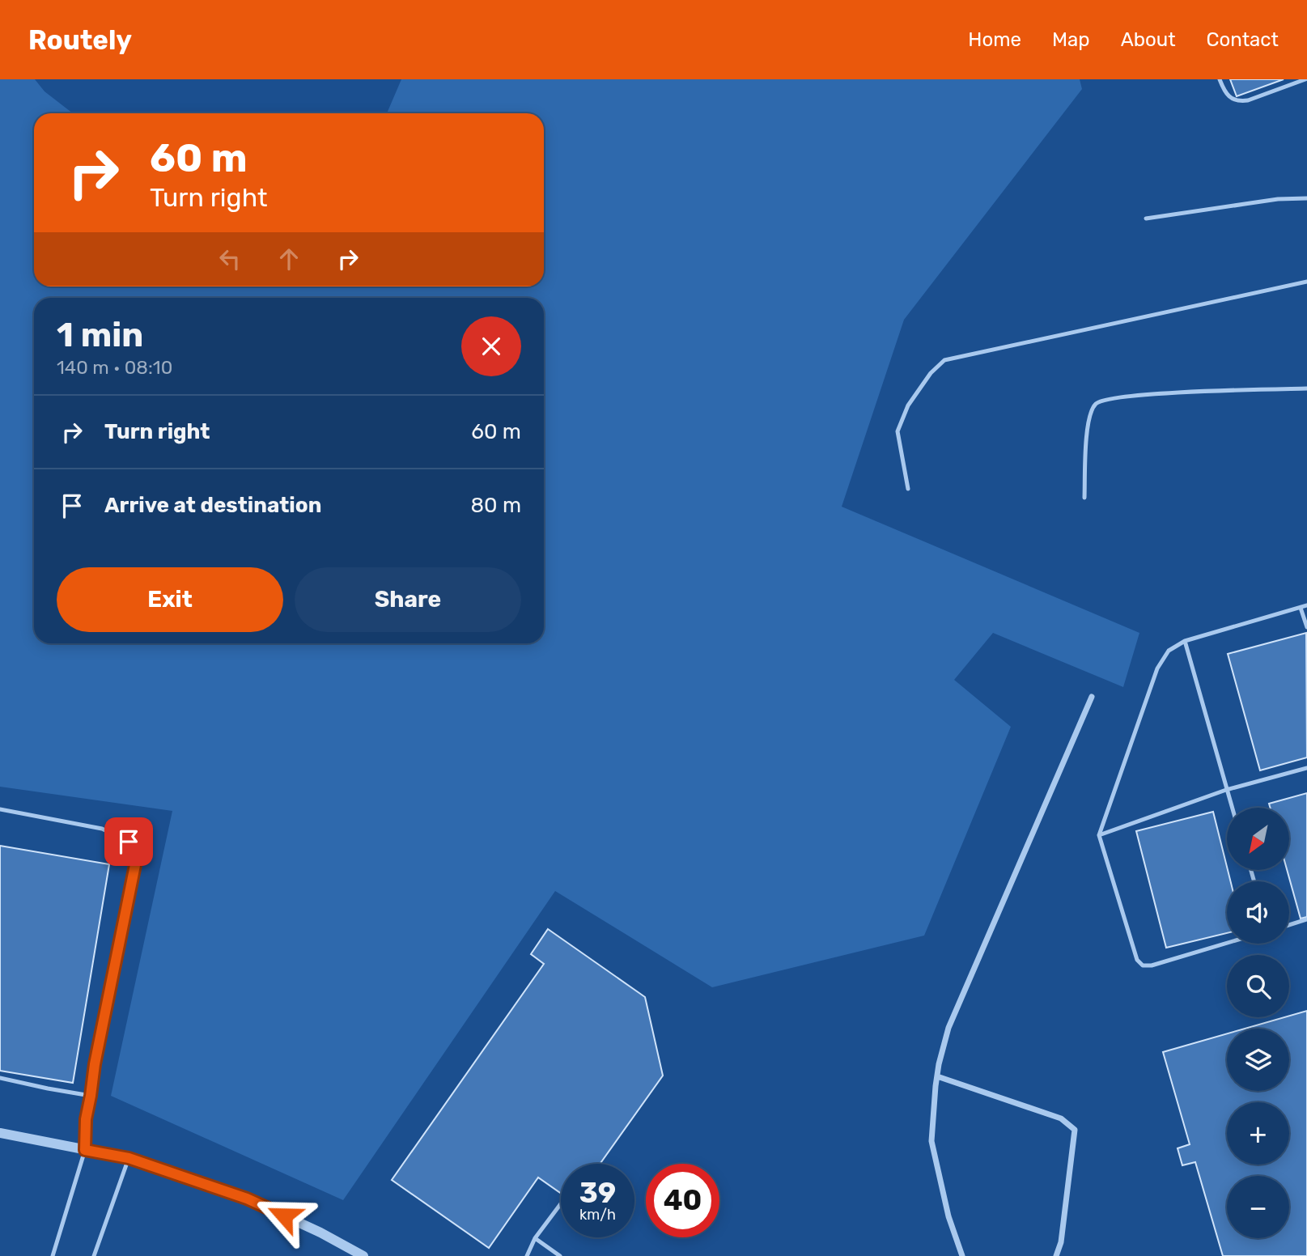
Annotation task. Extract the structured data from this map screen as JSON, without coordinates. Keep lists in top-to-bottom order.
{
  "north": "bottom left",
  "page": {
    "header": "Routely",
    "nav": [
      "Home",
      "Map",
      "About",
      "Contact"
    ],
    "turn": ["60 m", "Turn right"],
    "heading": ["1 min", "140 m · 08:10"],
    "list": [
      {
        "name": "Turn right",
        "value": "60 m"
      },
      {
        "name": "Arrive at destination",
        "value": "80 m"
      }
    ],
    "buttons": ["Exit", "Share"],
    "map_buttons": ["+", "−"],
    "speed": "39 km/h",
    "limit": "40"
  }
}
